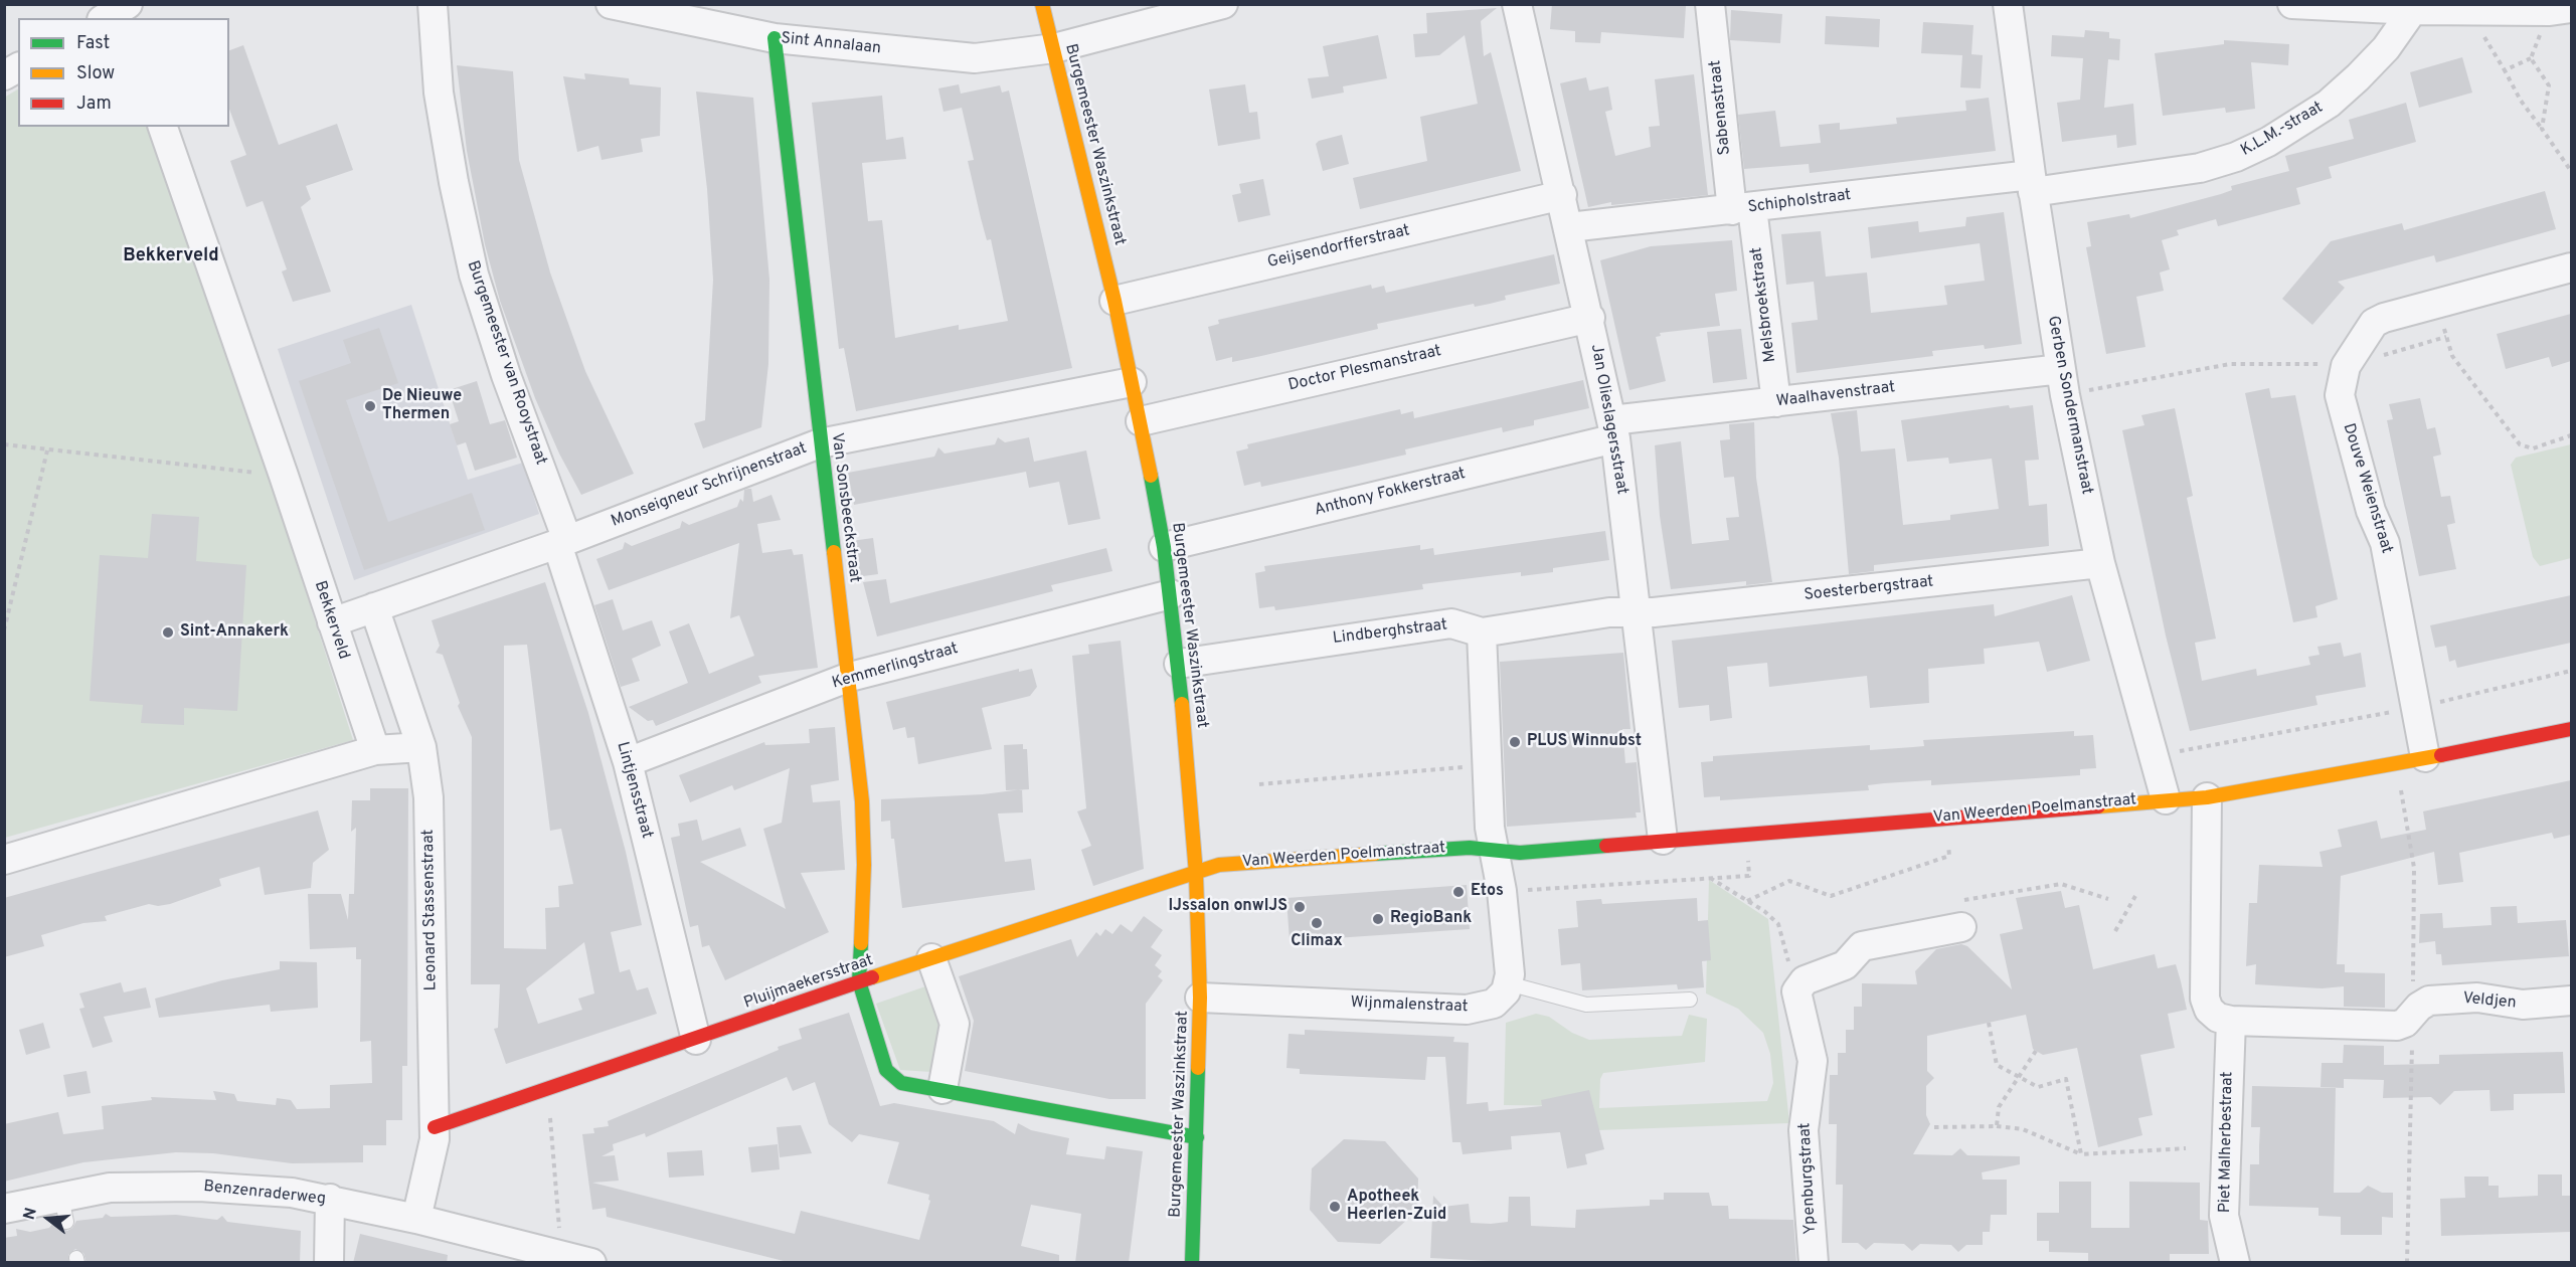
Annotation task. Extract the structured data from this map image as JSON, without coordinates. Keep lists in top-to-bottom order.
{
  "streets": {
    "street": [
      "Sint Annalaan",
      "Sabenastraat",
      "K.L.M.-straat",
      "Burgemeester Waszinkstraat",
      "Schipholstraat",
      "Geijsendorfferstraat",
      "Melsbroekstraat",
      "Burgemeester van Rooystraat",
      "Doctor Plesmanstraat",
      "Waalhavenstraat",
      "Gerben Sondermanstraat",
      "Jan Olieslagersstraat",
      "Monseigneur Schrijnenstraat",
      "Douve Weienstraat",
      "Anthony Fokkerstraat",
      "Van Sonsbeeckstraat",
      "Soesterbergstraat",
      "Bekkerveld",
      "Lindberghstraat",
      "Kemmerlingstraat",
      "Lintjensstraat",
      "Van Weerden Poelmanstraat",
      "Leonard Stassenstraat",
      "Pluijmaekersstraat",
      "Veldjen",
      "Wijnmalenstraat",
      "Piet Malherbestraat",
      "Ypenburgstraat",
      "Benzenraderweg"
    ]
  },
  "crossings": [
    ["Sint Annalaan", "Burgemeester Waszinkstraat"],
    ["Sint Annalaan", "Van Sonsbeeckstraat"],
    ["Sabenastraat", "Schipholstraat"],
    ["Sabenastraat", "Melsbroekstraat"],
    ["K.L.M.-straat", "Schipholstraat"],
    ["K.L.M.-straat", "Gerben Sondermanstraat"],
    ["Burgemeester Waszinkstraat", "Geijsendorfferstraat"],
    ["Burgemeester Waszinkstraat", "Doctor Plesmanstraat"],
    ["Burgemeester Waszinkstraat", "Monseigneur Schrijnenstraat"],
    ["Burgemeester Waszinkstraat", "Anthony Fokkerstraat"],
    ["Burgemeester Waszinkstraat", "Lindberghstraat"],
    ["Burgemeester Waszinkstraat", "Kemmerlingstraat"],
    ["Burgemeester Waszinkstraat", "Van Weerden Poelmanstraat"],
    ["Burgemeester Waszinkstraat", "Pluijmaekersstraat"],
    ["Burgemeester Waszinkstraat", "Wijnmalenstraat"],
    ["Schipholstraat", "Melsbroekstraat"],
    ["Schipholstraat", "Gerben Sondermanstraat"],
    ["Schipholstraat", "Jan Olieslagersstraat"],
    ["Geijsendorfferstraat", "Jan Olieslagersstraat"],
    ["Melsbroekstraat", "Waalhavenstraat"],
    ["Burgemeester van Rooystraat", "Monseigneur Schrijnenstraat"],
    ["Burgemeester van Rooystraat", "Lintjensstraat"],
    ["Doctor Plesmanstraat", "Jan Olieslagersstraat"],
    ["Waalhavenstraat", "Gerben Sondermanstraat"],
    ["Waalhavenstraat", "Jan Olieslagersstraat"],
    ["Waalhavenstraat", "Anthony Fokkerstraat"],
    ["Gerben Sondermanstraat", "Soesterbergstraat"],
    ["Gerben Sondermanstraat", "Van Weerden Poelmanstraat"],
    ["Jan Olieslagersstraat", "Anthony Fokkerstraat"],
    ["Jan Olieslagersstraat", "Soesterbergstraat"],
    ["Jan Olieslagersstraat", "Lindberghstraat"],
    ["Jan Olieslagersstraat", "Van Weerden Poelmanstraat"],
    ["Monseigneur Schrijnenstraat", "Van Sonsbeeckstraat"],
    ["Monseigneur Schrijnenstraat", "Bekkerveld"],
    ["Monseigneur Schrijnenstraat", "Lintjensstraat"],
    ["Monseigneur Schrijnenstraat", "Leonard Stassenstraat"],
    ["Douve Weienstraat", "Van Weerden Poelmanstraat"],
    ["Van Sonsbeeckstraat", "Kemmerlingstraat"],
    ["Van Sonsbeeckstraat", "Pluijmaekersstraat"],
    ["Soesterbergstraat", "Lindberghstraat"],
    ["Kemmerlingstraat", "Lintjensstraat"],
    ["Lintjensstraat", "Pluijmaekersstraat"],
    ["Van Weerden Poelmanstraat", "Pluijmaekersstraat"],
    ["Leonard Stassenstraat", "Pluijmaekersstraat"],
    ["Leonard Stassenstraat", "Benzenraderweg"],
    ["Veldjen", "Piet Malherbestraat"]
  ],
  "districts": ["Bekkerveld"],
  "places": [
    "De Nieuwe Thermen",
    "Sint-Annakerk",
    "PLUS Winnubst",
    "Etos",
    "IJssalon onwIJS",
    "RegioBank",
    "Climax",
    "Apotheek Heerlen-Zuid"
  ],
  "legend": ["Fast", "Slow", "Jam"],
  "north": "left"
}
